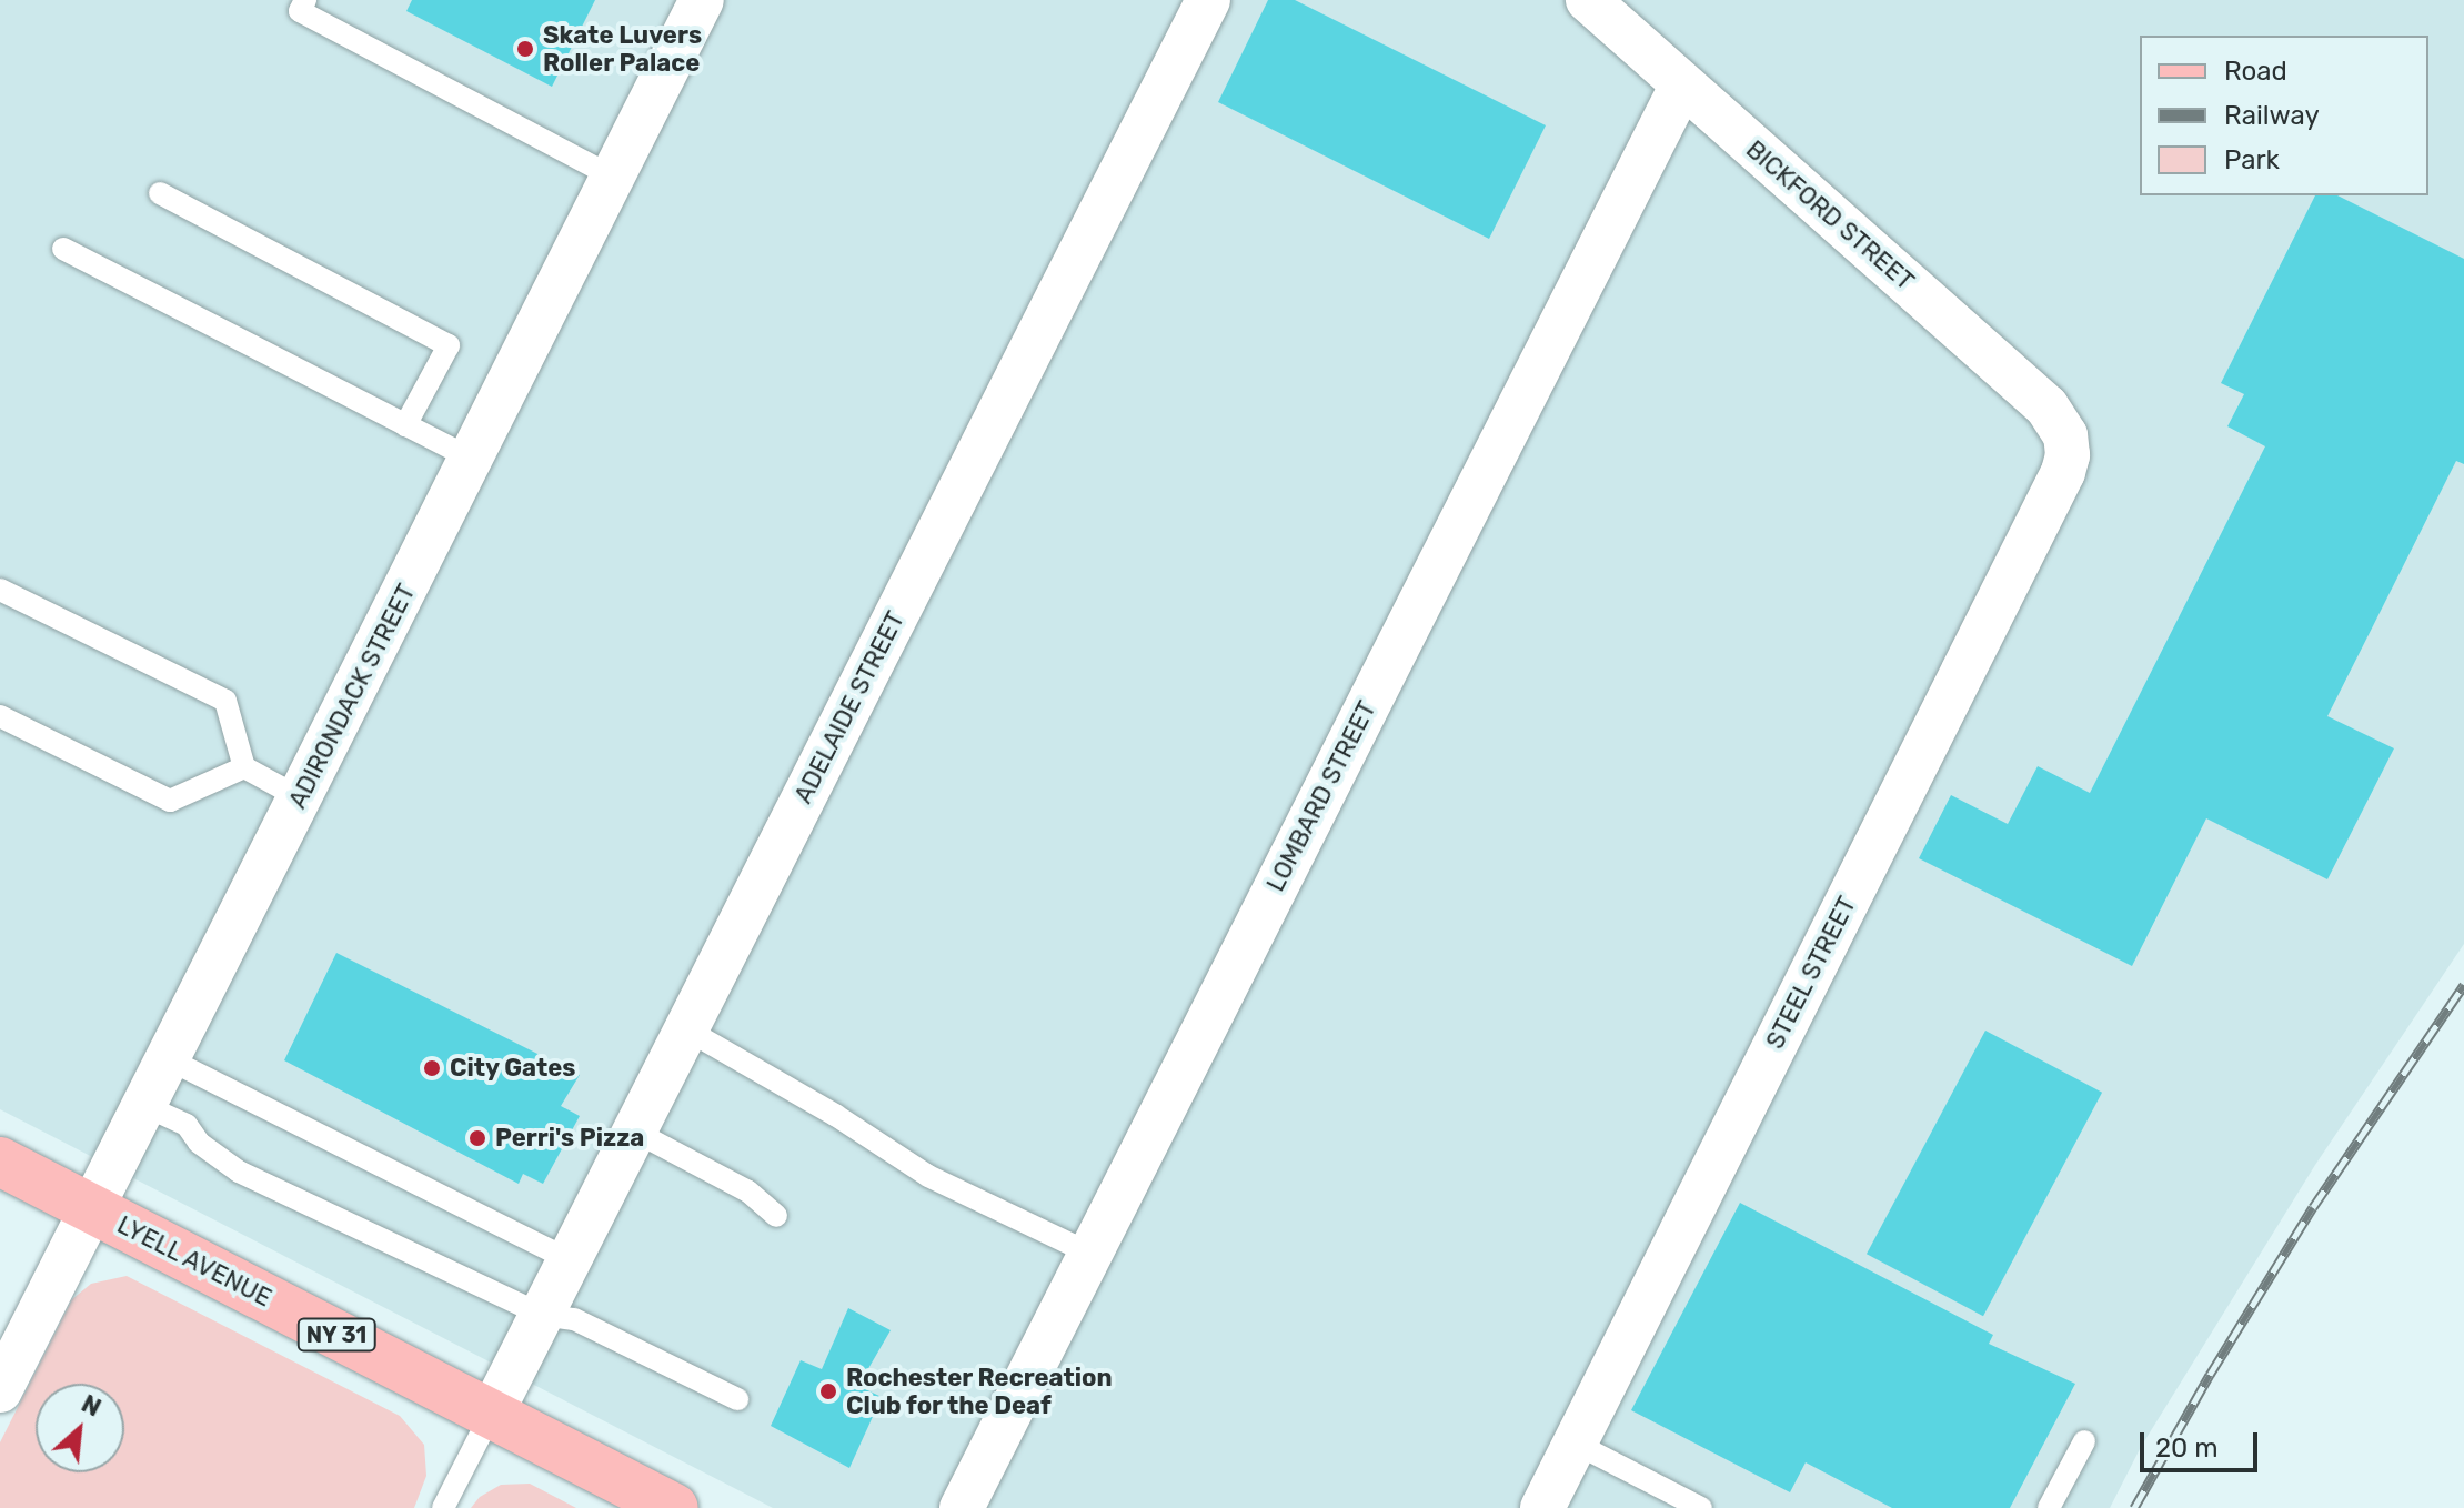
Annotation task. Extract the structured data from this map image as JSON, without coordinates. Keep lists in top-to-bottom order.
{
  "streets": {
    "main road": ["LYELL AVENUE", "NY 31"],
    "street": [
      "BICKFORD STREET",
      "ADIRONDACK STREET",
      "ADELAIDE STREET",
      "LOMBARD STREET",
      "STEEL STREET"
    ]
  },
  "crossings": [
    ["BICKFORD STREET", "LOMBARD STREET"],
    ["BICKFORD STREET", "STEEL STREET"],
    ["ADIRONDACK STREET", "LYELL AVENUE"],
    ["ADELAIDE STREET", "LYELL AVENUE"]
  ],
  "places": [
    "Skate Luvers Roller Palace",
    "City Gates",
    "Perri's Pizza",
    "Rochester Recreation Club for the Deaf"
  ],
  "legend": ["Road", "Railway", "Park"],
  "scale_bar": "20 m",
  "north": "top right"
}
